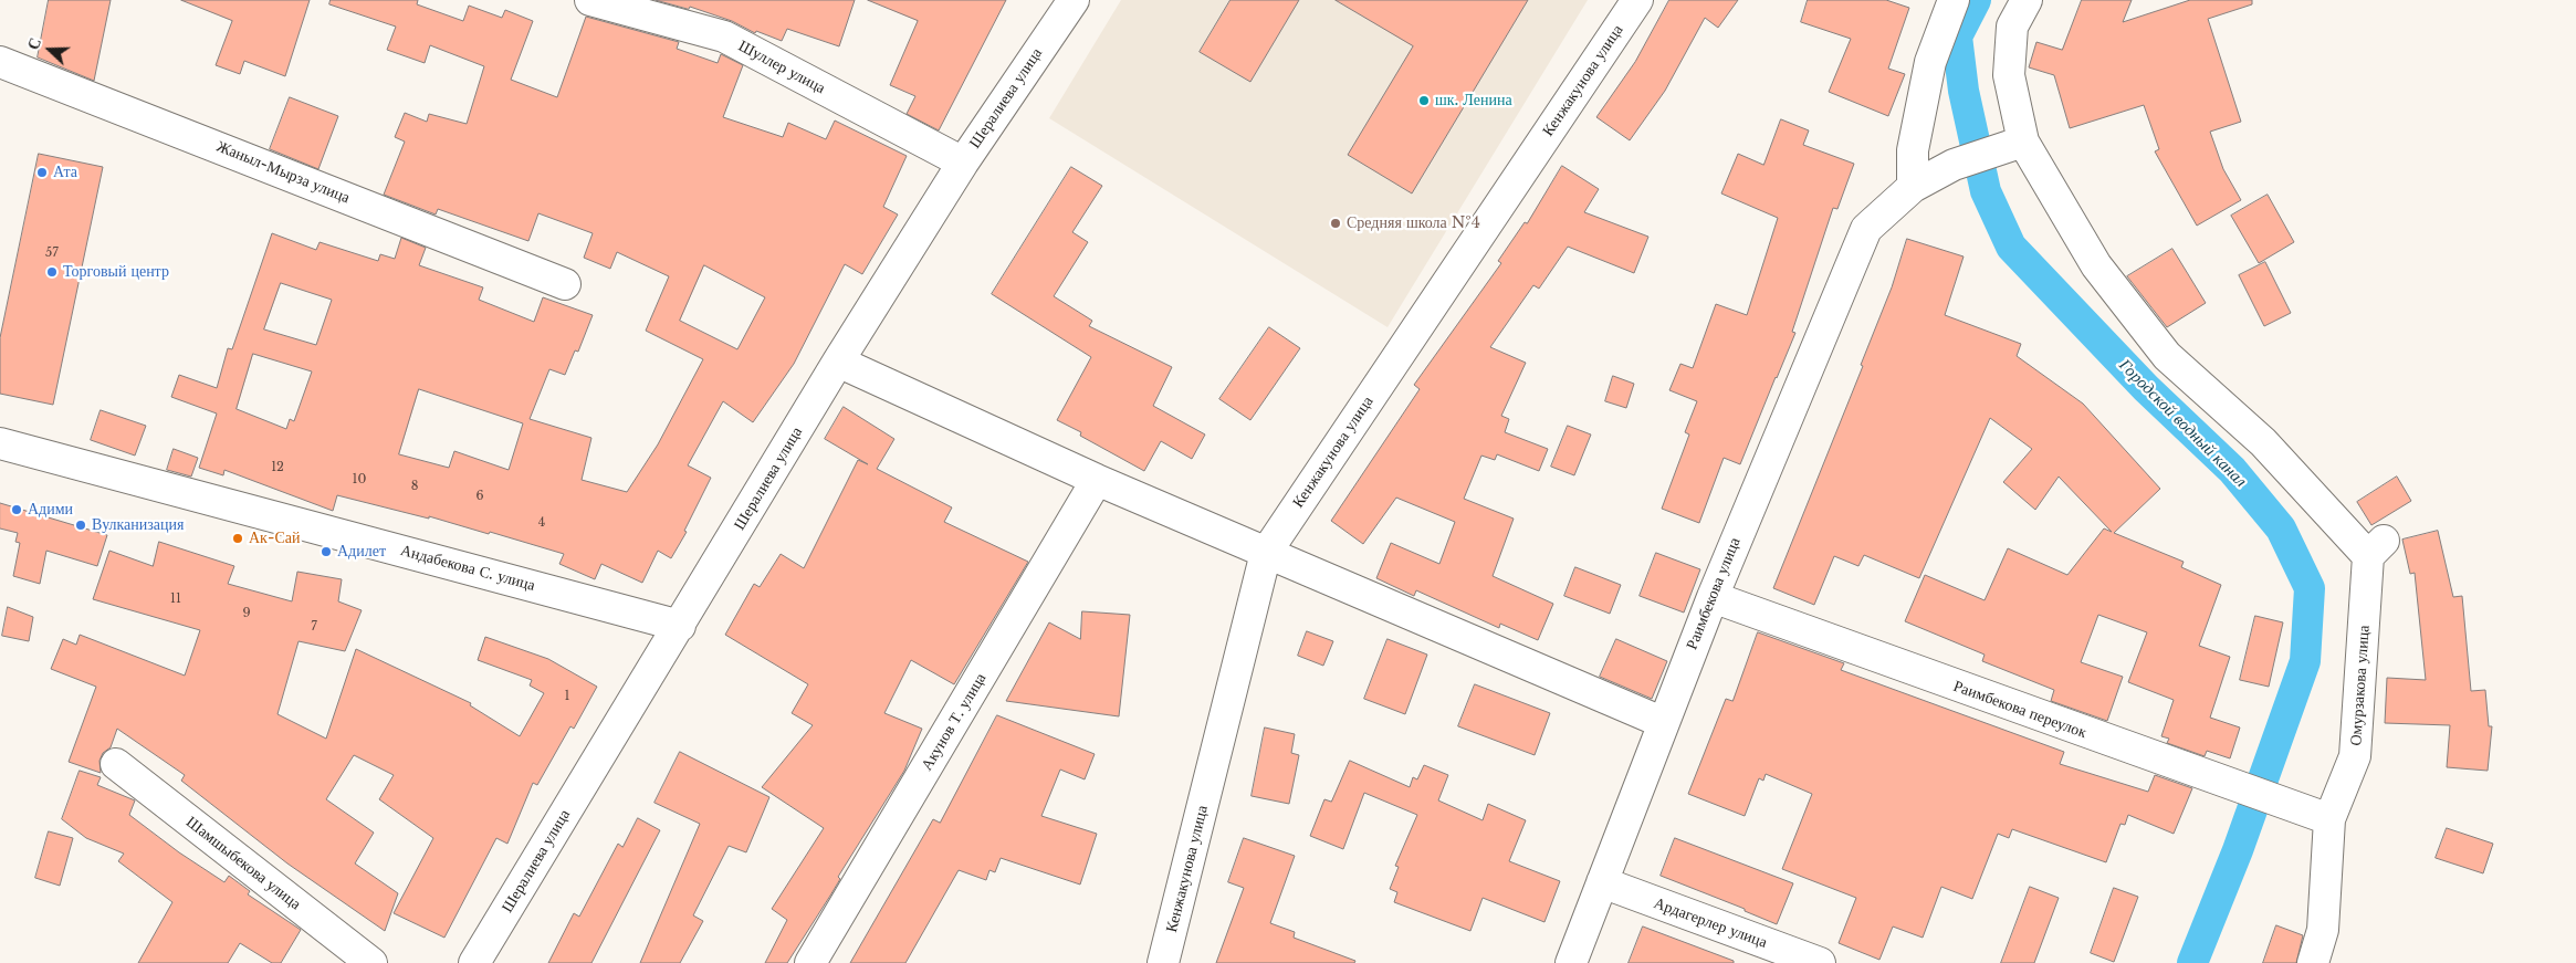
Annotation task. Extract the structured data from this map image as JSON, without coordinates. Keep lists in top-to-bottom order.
{
  "streets": {
    "street": [
      "Шуллер улица",
      "Кенжакунова улица",
      "Шералиева улица",
      "Жаныл-Мырза улица",
      "Андабекова С. улица",
      "Раимбекова улица",
      "Омурзакова улица",
      "Раимбекова переулок",
      "Акунов Т. улица",
      "Шамшыбекова улица",
      "Ардагерлер улица"
    ]
  },
  "crossings": [
    ["Шуллер улица", "Шералиева улица"],
    ["Шералиева улица", "Андабекова С. улица"],
    ["Раимбекова улица", "Раимбекова переулок"],
    ["Раимбекова улица", "Ардагерлер улица"],
    ["Омурзакова улица", "Раимбекова переулок"]
  ],
  "water": ["Городской водный канал"],
  "places": [
    "шк. Ленина",
    "Ата",
    "Средняя школа №4",
    "Торговый центр",
    "Адими",
    "Вулканизация",
    "Ак-Сай",
    "Адилет"
  ],
  "house_numbers": [
    "57",
    "12",
    "10",
    "8",
    "6",
    "4",
    "11",
    "9",
    "7",
    "1"
  ],
  "north": "left"
}
